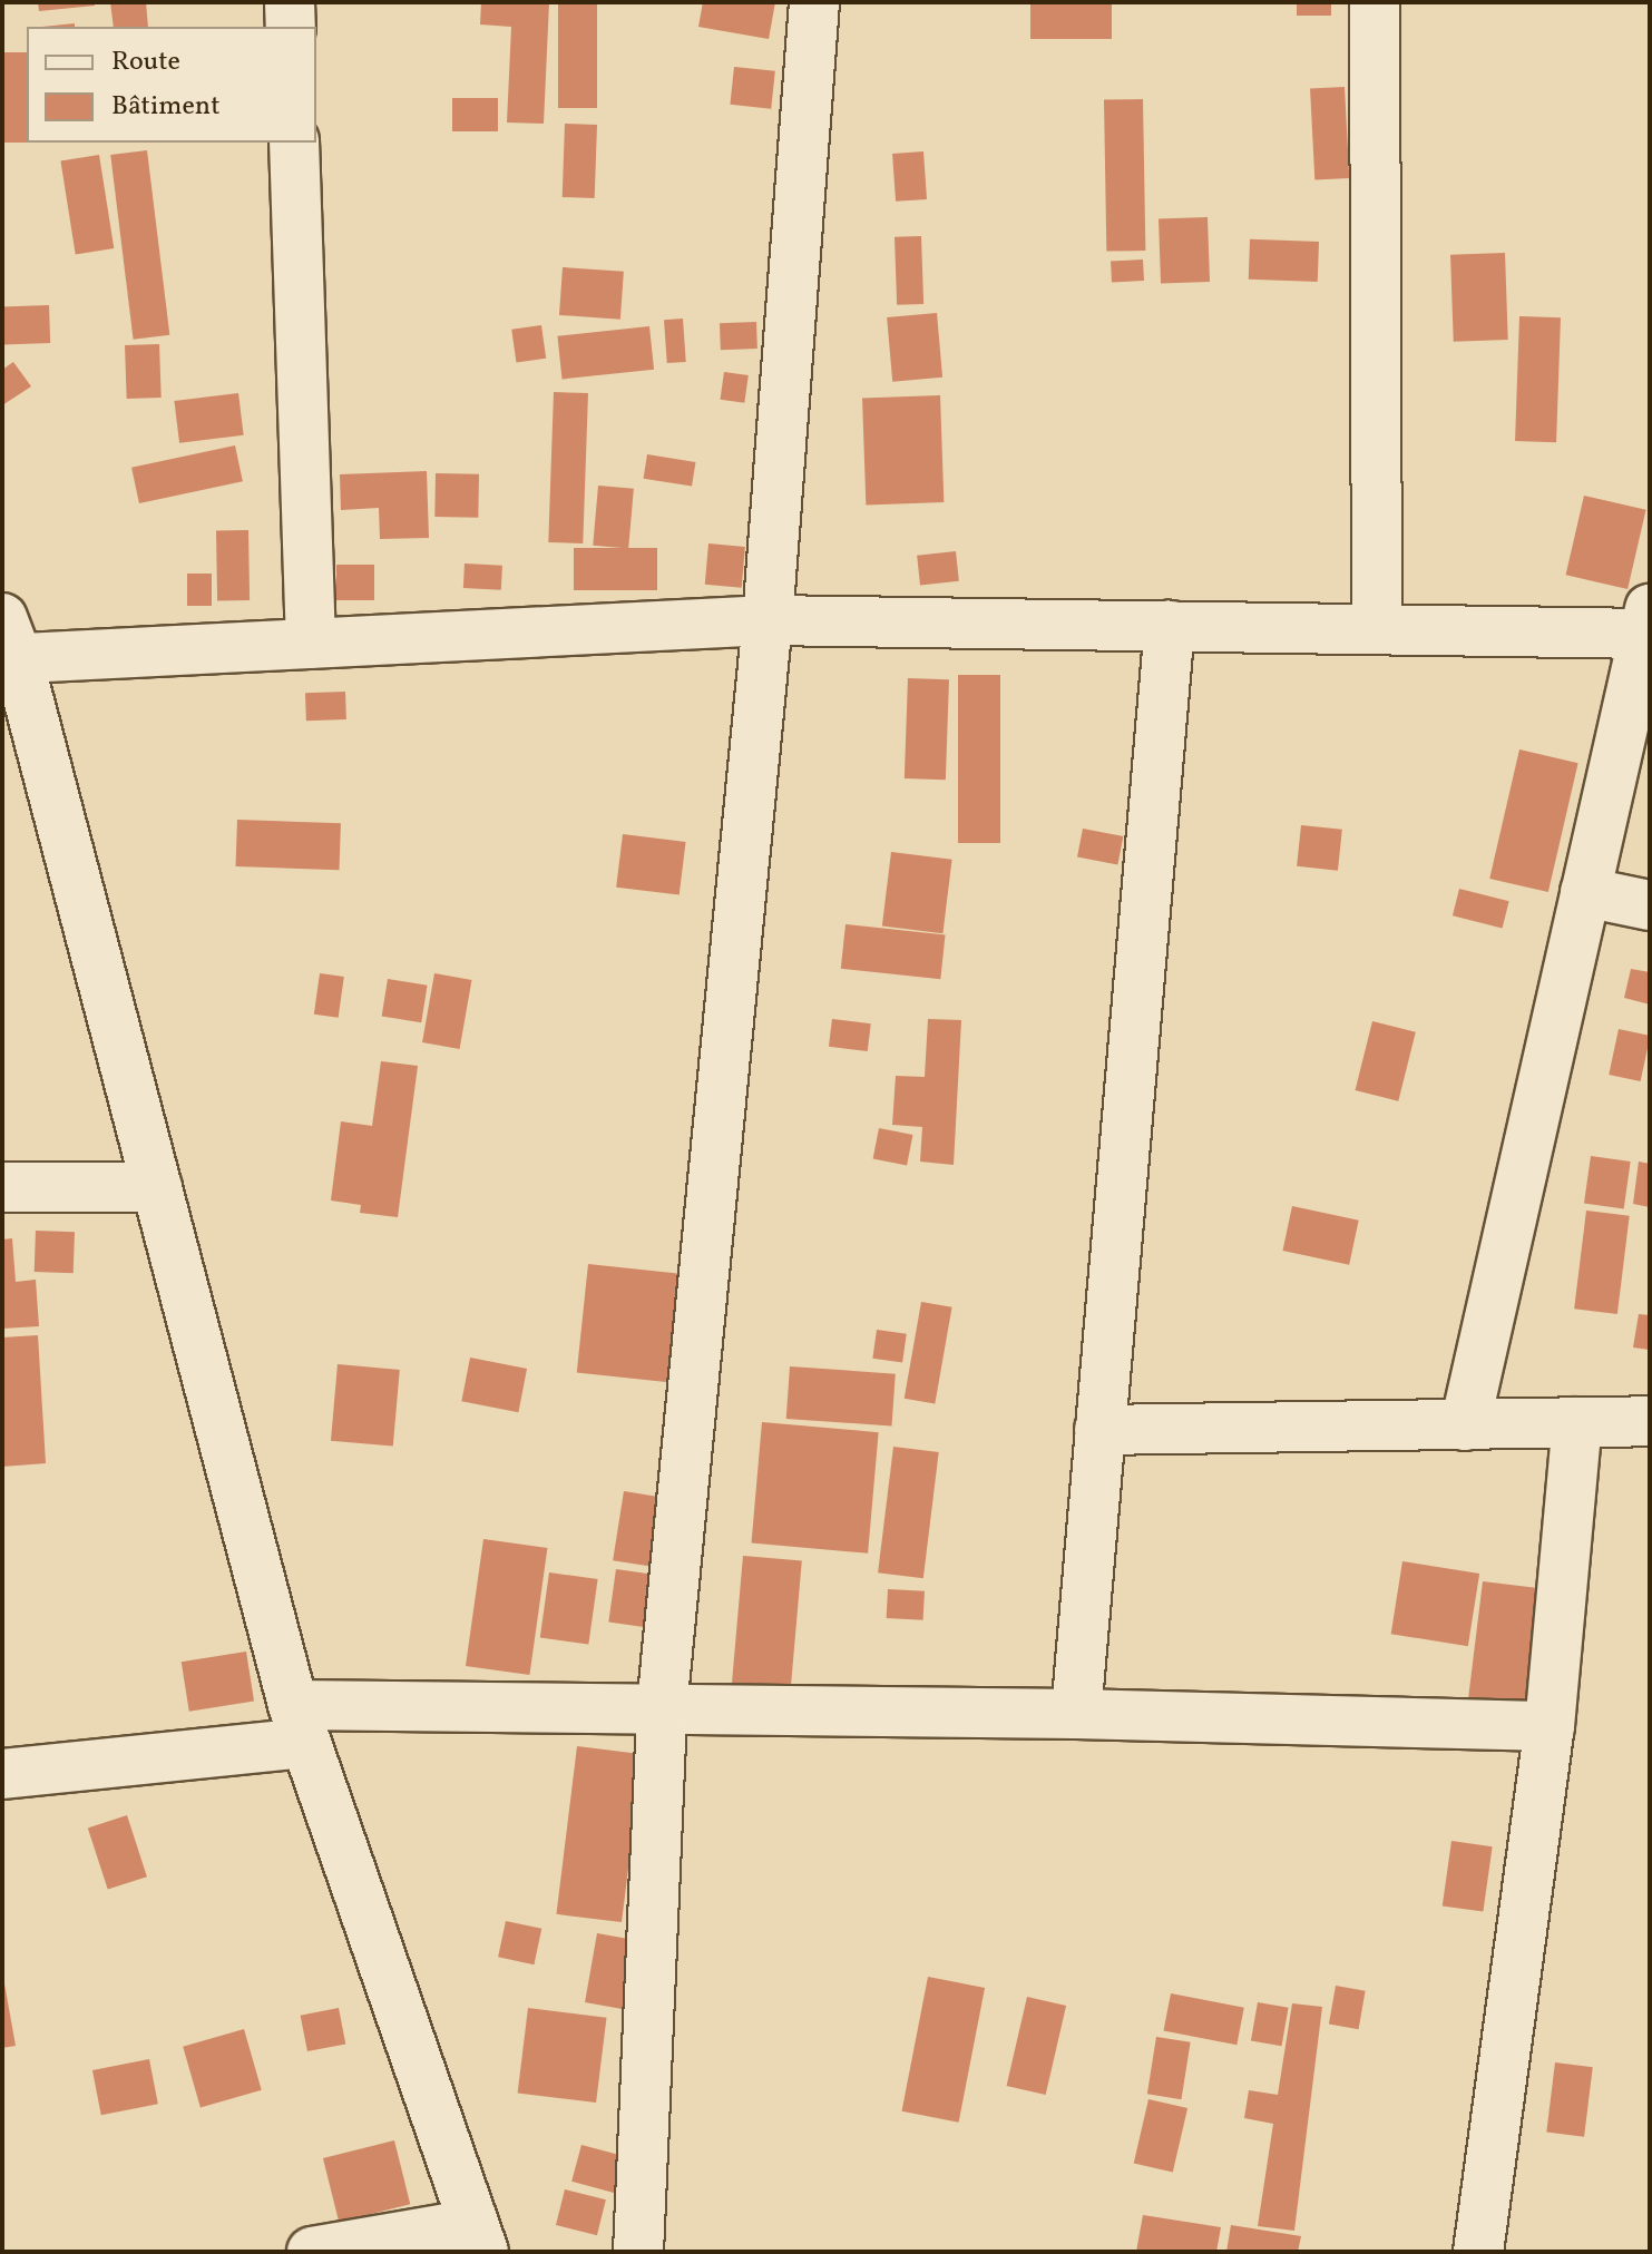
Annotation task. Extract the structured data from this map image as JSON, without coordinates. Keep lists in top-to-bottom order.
{
  "legend": ["Route", "Bâtiment"]
}
